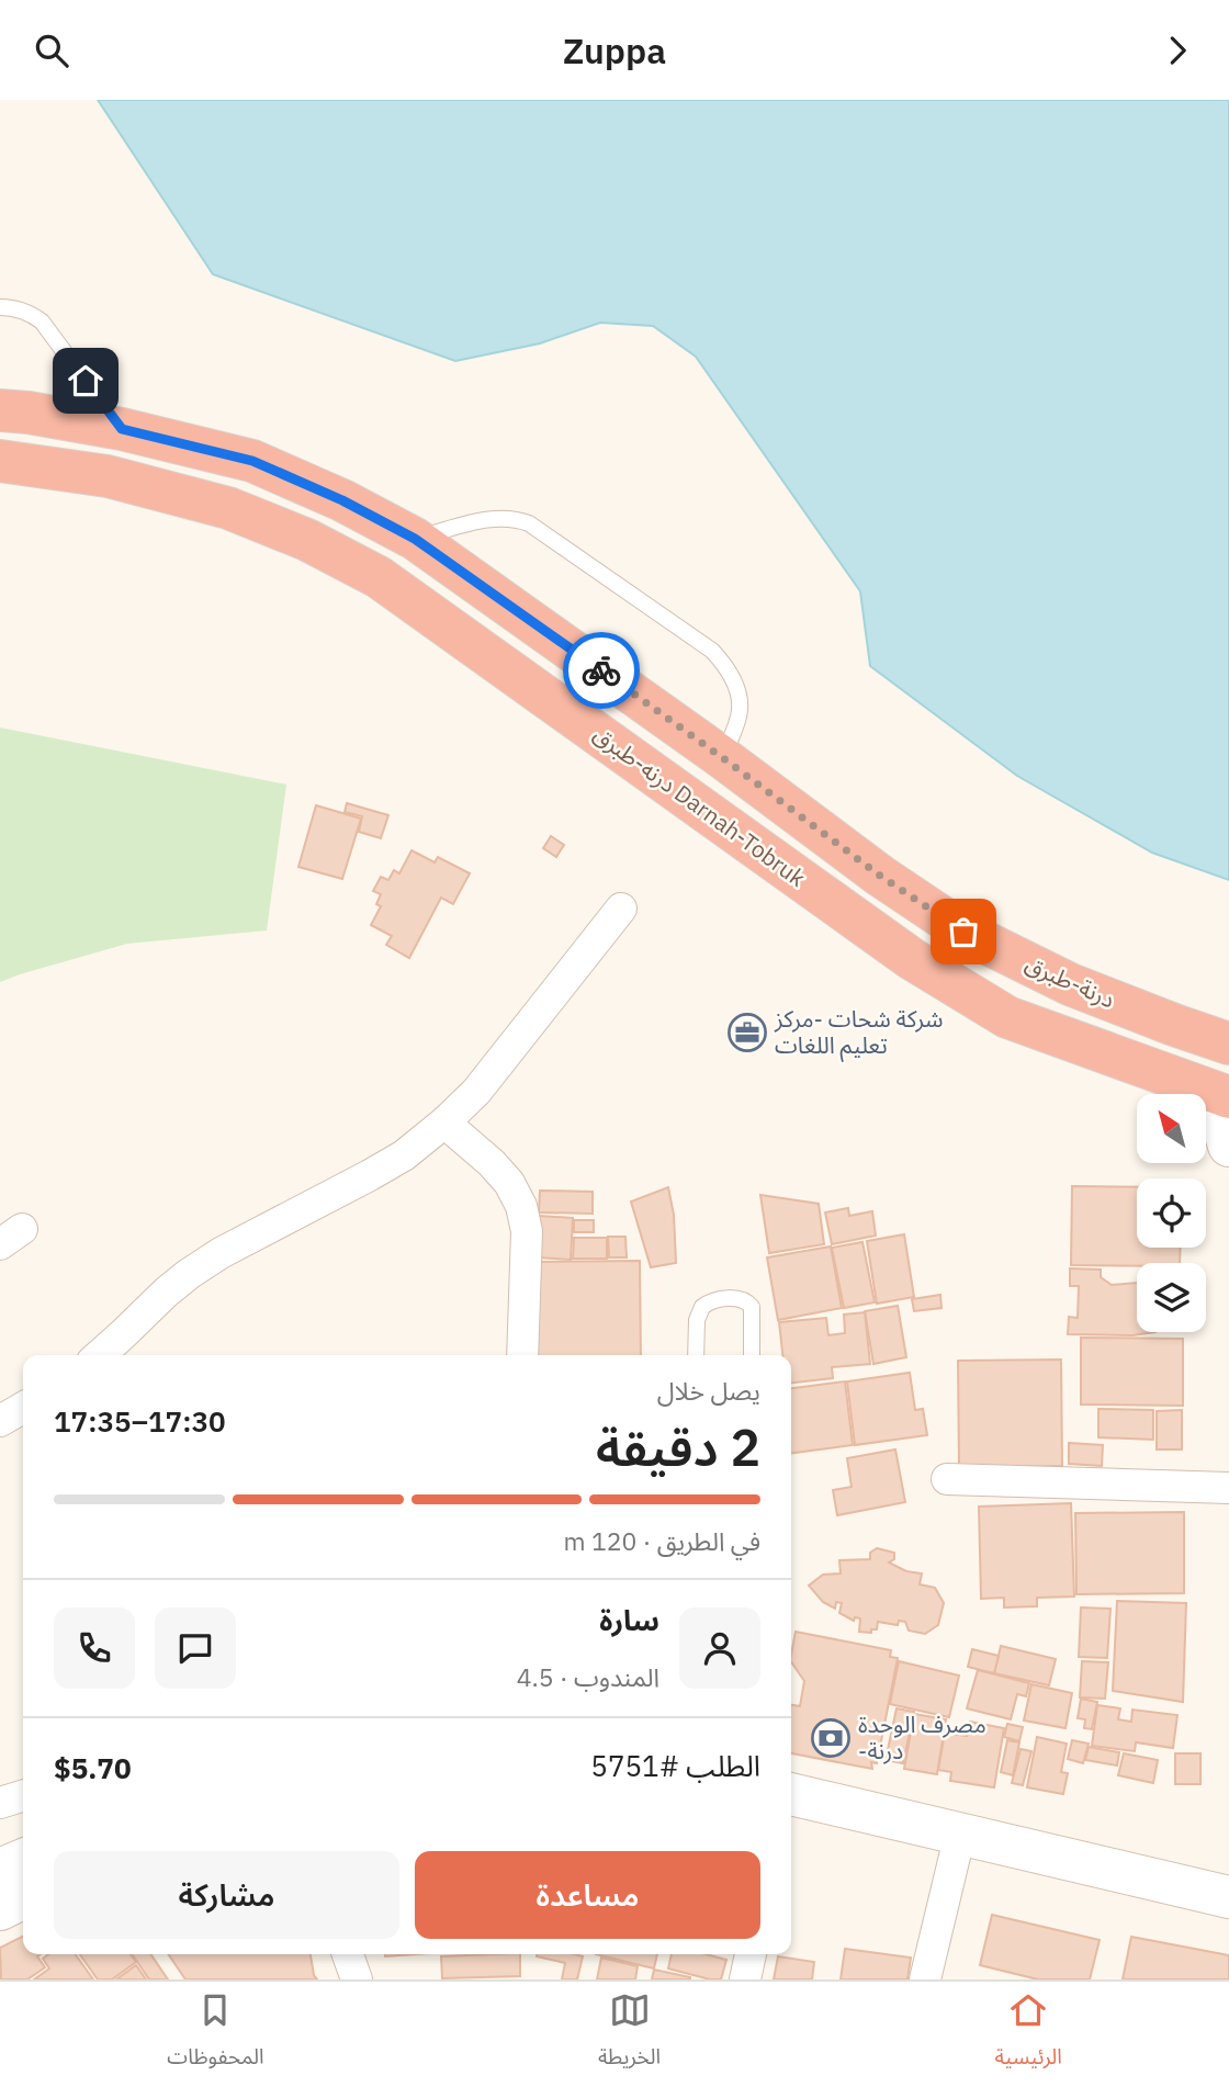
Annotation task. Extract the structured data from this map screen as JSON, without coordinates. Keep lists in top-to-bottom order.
{
  "streets": {
    "highway": ["درنه-طبرق Darnah-Tobruk", "درنة-طبرق"]
  },
  "places": {
    "office": ["شركة شحات -مركز تعليم اللغات"],
    "bank": ["مصرف الوحدة -درنة"]
  },
  "north": "top left",
  "page": {
    "header": "Zuppa",
    "heading": ["2 دقيقة", "يصل خلال", "17:30–17:35"],
    "panel": [
      "سارة",
      "المندوب · 4.5",
      "الطلب #5751",
      "$5.70"
    ],
    "bar": "في الطريق · 120 m",
    "buttons": ["مساعدة", "مشاركة"],
    "tabs": ["الرئيسية", "الخريطة", "المحفوظات"]
  }
}
